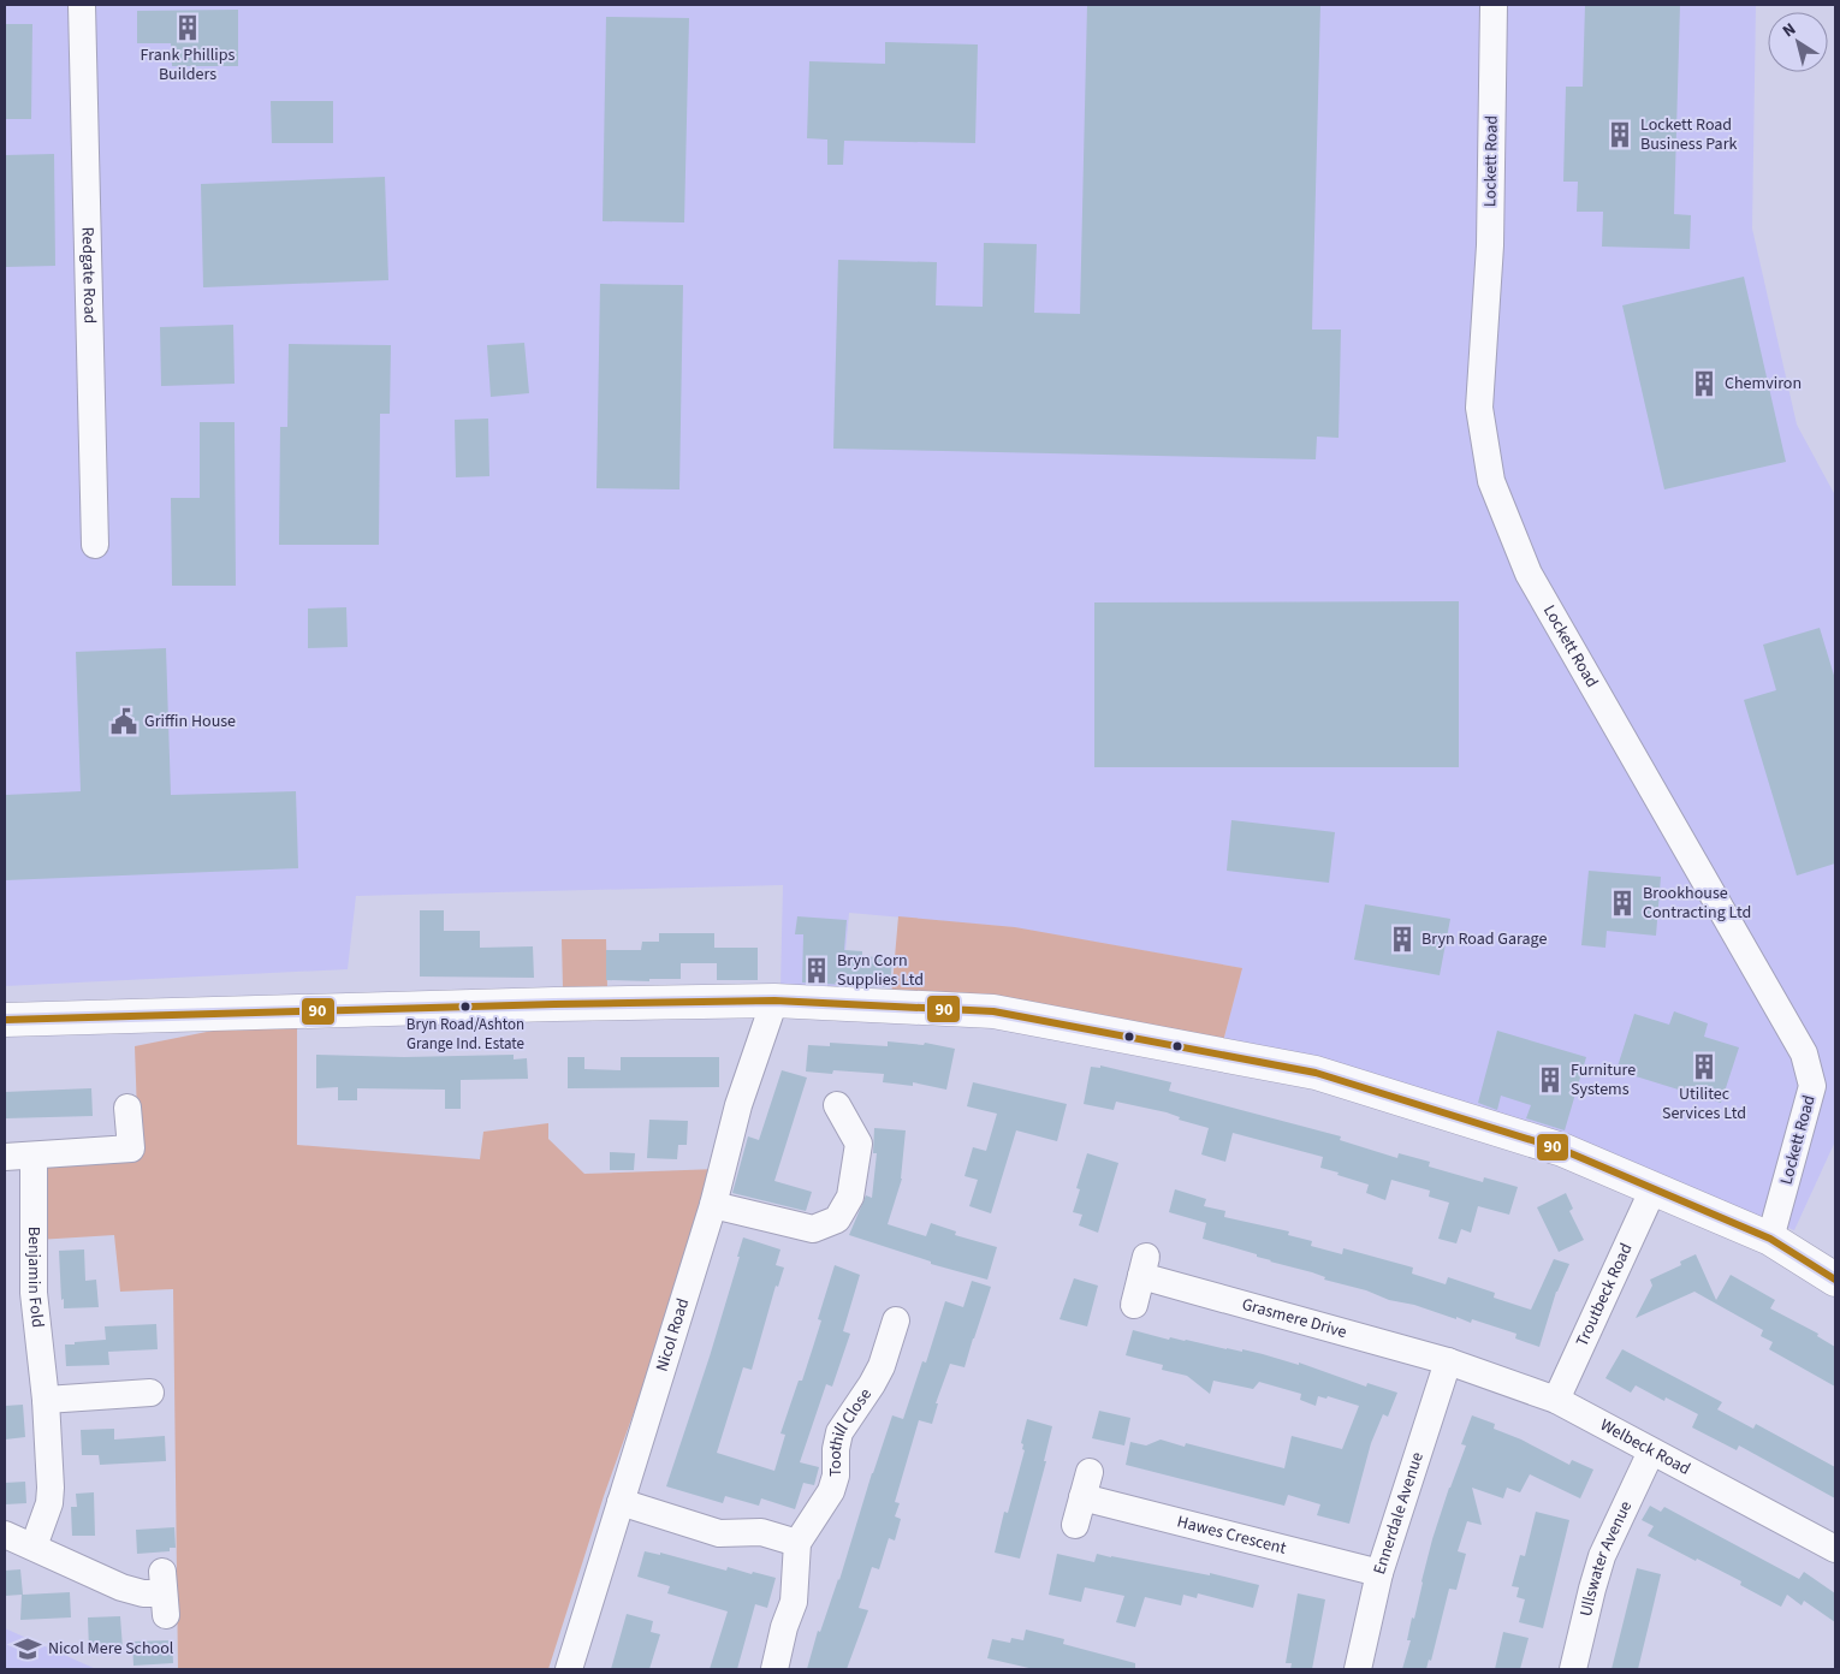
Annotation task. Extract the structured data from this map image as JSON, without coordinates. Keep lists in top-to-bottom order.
{
  "streets": {
    "street": [
      "Lockett Road",
      "Redgate Road",
      "Benjamin Fold",
      "Troutbeck Road",
      "Grasmere Drive",
      "Nicol Road",
      "Toothill Close",
      "Welbeck Road",
      "Ennerdale Avenue",
      "Hawes Crescent",
      "Ullswater Avenue"
    ]
  },
  "crossings": [
    ["Troutbeck Road", "Welbeck Road"],
    ["Grasmere Drive", "Welbeck Road"],
    ["Grasmere Drive", "Ennerdale Avenue"],
    ["Welbeck Road", "Ennerdale Avenue"],
    ["Welbeck Road", "Ullswater Avenue"],
    ["Ennerdale Avenue", "Hawes Crescent"]
  ],
  "places": {
    "building": [
      "Frank Phillips Builders",
      "Lockett Road Business Park",
      "Chemviron",
      "Brookhouse Contracting Ltd",
      "Bryn Road Garage",
      "Bryn Corn Supplies Ltd",
      "Utilitec Services Ltd",
      "Furniture Systems"
    ],
    "public building": ["Griffin House"],
    "other": ["Bryn Road/Ashton Grange Ind. Estate"],
    "school or university": ["Nicol Mere School"]
  },
  "lines": ["transit line 90"],
  "north": "top left"
}
